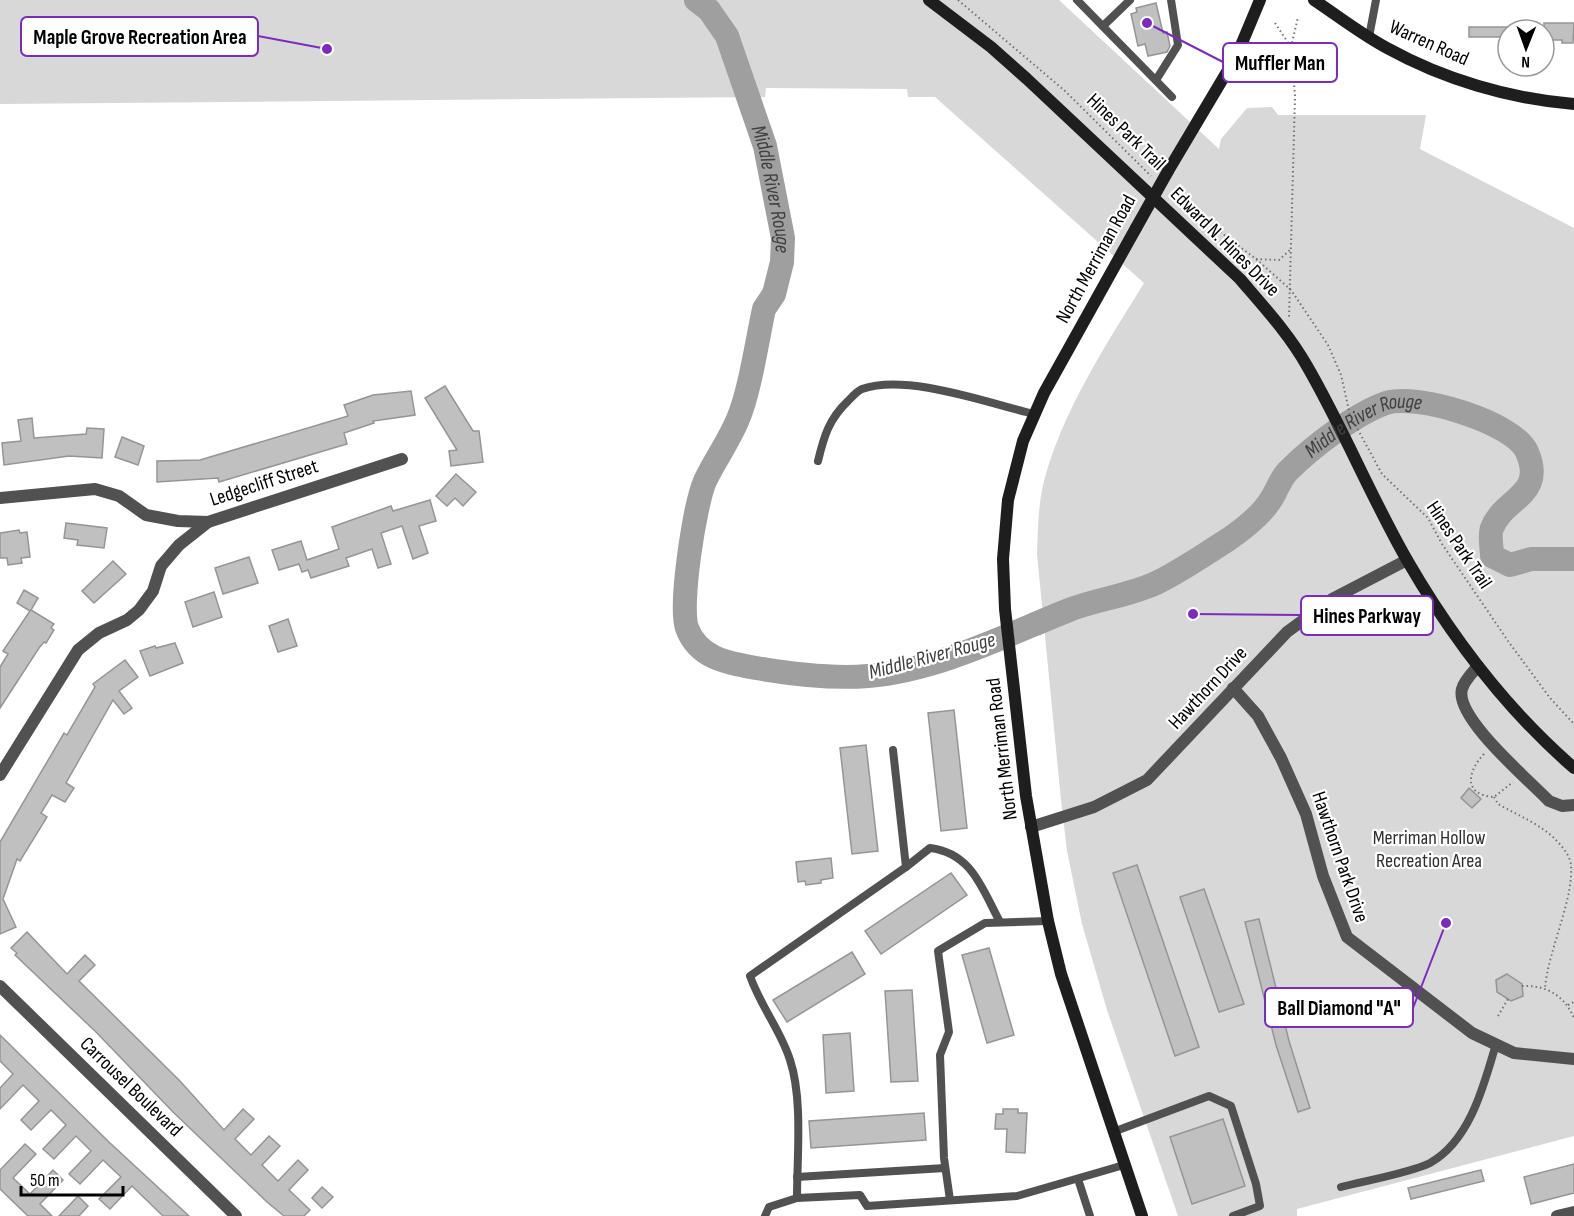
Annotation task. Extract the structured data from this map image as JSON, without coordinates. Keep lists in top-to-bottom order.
{
  "streets": {
    "main road": ["Warren Road", "Edward N. Hines Drive", "North Merriman Road"],
    "street": [
      "Ledgecliff Street",
      "Hawthorn Drive",
      "Hawthorn Park Drive",
      "Carrousel Boulevard"
    ],
    "path": ["Hines Park Trail"]
  },
  "crossings": [
    ["Edward N. Hines Drive", "Hawthorn Drive"],
    ["North Merriman Road", "Hawthorn Drive"],
    ["Hawthorn Drive", "Hawthorn Park Drive"]
  ],
  "water": ["Middle River Rouge"],
  "parks": ["Merriman Hollow Recreation Area"],
  "places": [
    "Muffler Man",
    "Maple Grove Recreation Area",
    "Hines Parkway",
    "Ball Diamond \"A\""
  ],
  "scale_bar": "50 m",
  "north": "bottom"
}
